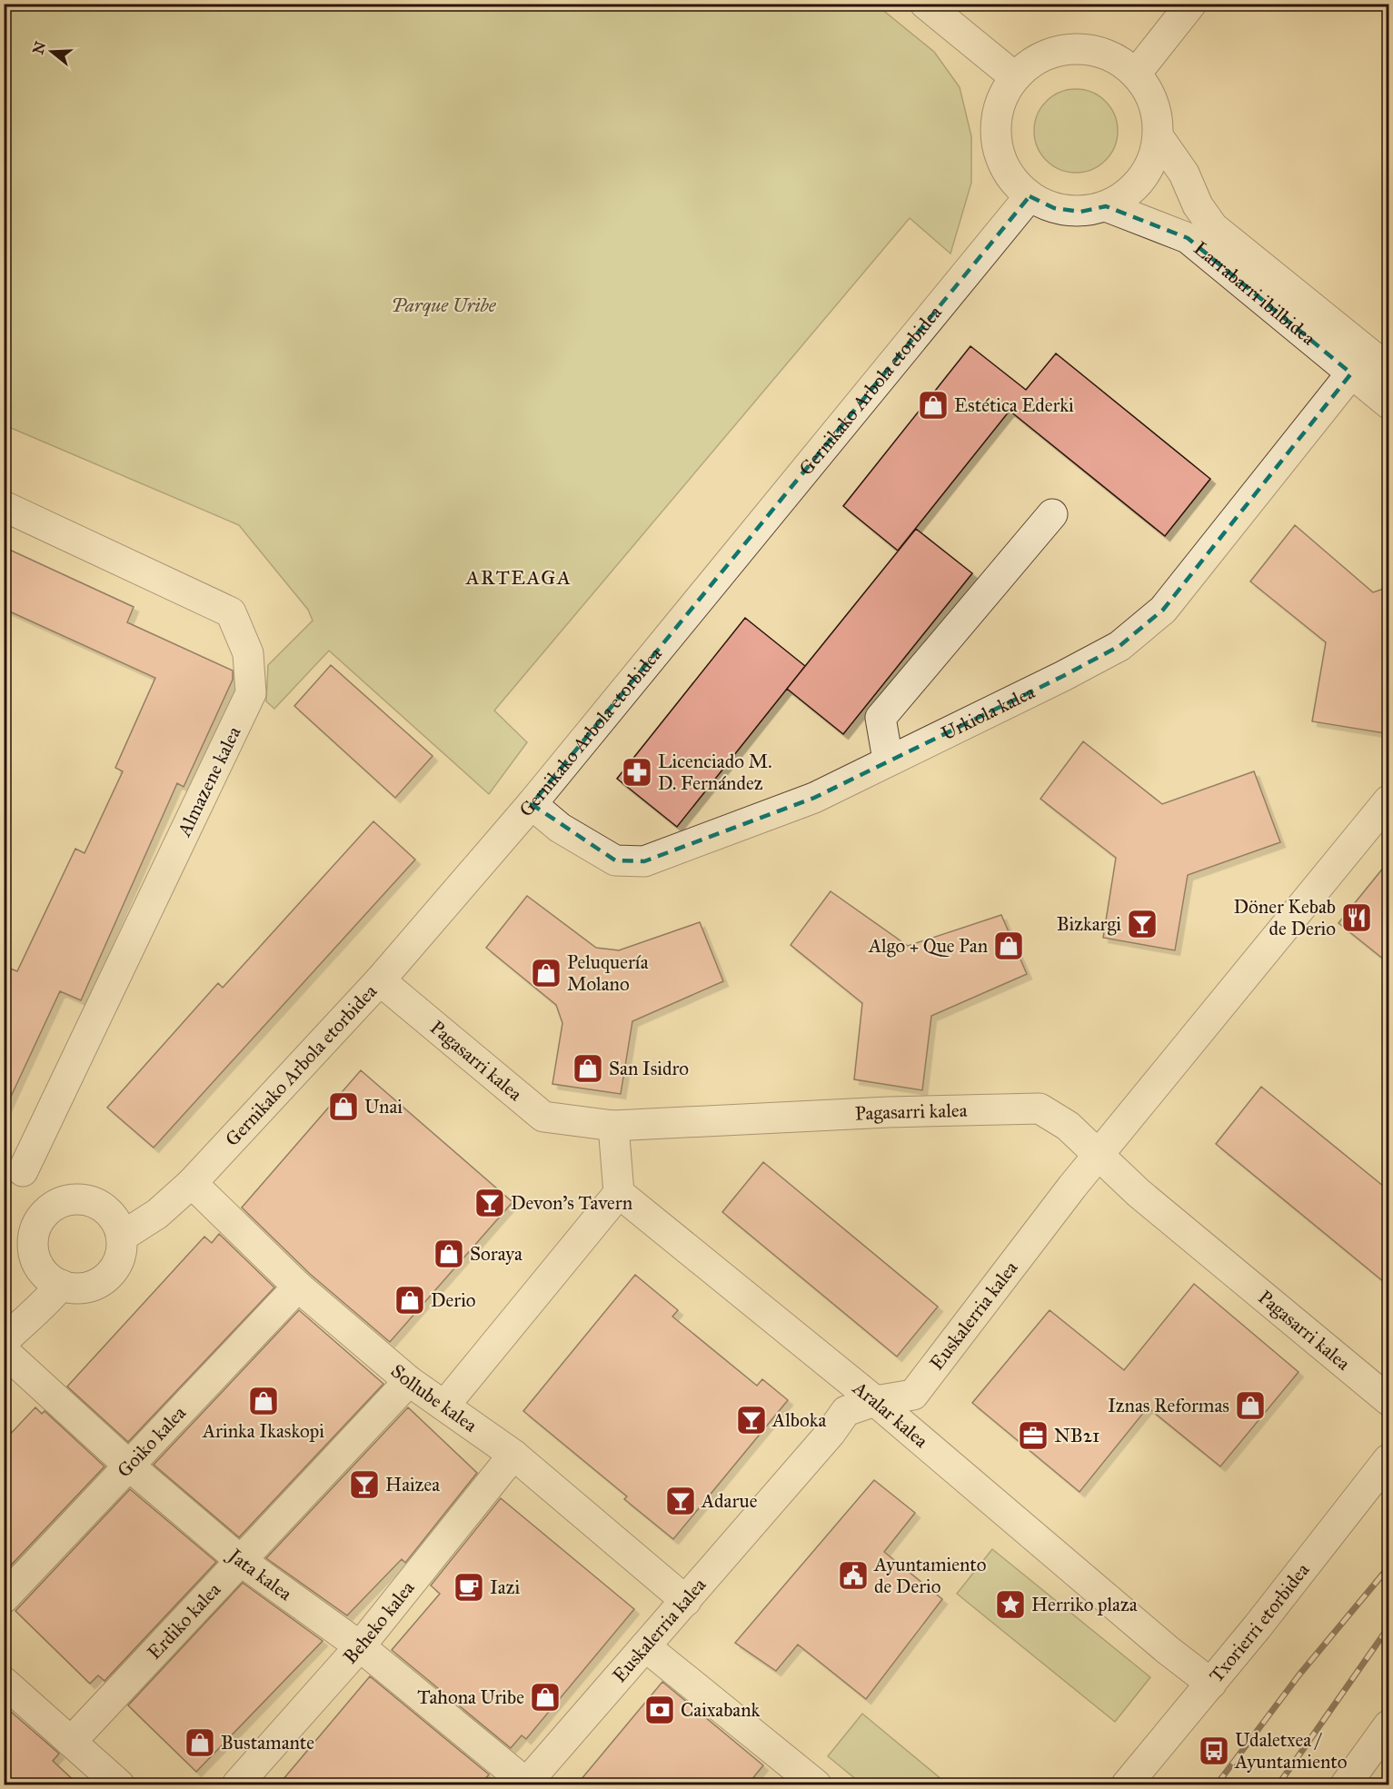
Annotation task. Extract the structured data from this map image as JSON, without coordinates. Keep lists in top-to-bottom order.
{
  "streets": {
    "street": [
      "Larrabarri ibilbidea",
      "Gernikako Arbola etorbidea",
      "Urkiola kalea",
      "Almazene kalea",
      "Pagasarri kalea",
      "Euskalerria kalea",
      "Sollube kalea",
      "Aralar kalea",
      "Goiko kalea",
      "Jata kalea",
      "Erdiko kalea",
      "Beheko kalea",
      "Txorierri etorbidea"
    ]
  },
  "crossings": [
    ["Larrabarri ibilbidea", "Gernikako Arbola etorbidea"],
    ["Larrabarri ibilbidea", "Urkiola kalea"],
    ["Gernikako Arbola etorbidea", "Urkiola kalea"],
    ["Gernikako Arbola etorbidea", "Pagasarri kalea"],
    ["Gernikako Arbola etorbidea", "Sollube kalea"],
    ["Pagasarri kalea", "Euskalerria kalea"],
    ["Euskalerria kalea", "Sollube kalea"],
    ["Euskalerria kalea", "Aralar kalea"],
    ["Euskalerria kalea", "Jata kalea"],
    ["Sollube kalea", "Goiko kalea"],
    ["Sollube kalea", "Erdiko kalea"],
    ["Sollube kalea", "Beheko kalea"],
    ["Aralar kalea", "Txorierri etorbidea"],
    ["Goiko kalea", "Jata kalea"],
    ["Jata kalea", "Erdiko kalea"],
    ["Jata kalea", "Beheko kalea"]
  ],
  "districts": ["ARTEAGA"],
  "parks": ["Parque Uribe"],
  "places": {
    "shop": [
      "Estética Ederki",
      "Algo + Que Pan",
      "Peluquería Molano",
      "San Isidro",
      "Unai",
      "Soraya",
      "Derio",
      "Arinka Ikaskopi",
      "Iznas Reformas",
      "Tahona Uribe",
      "Bustamante"
    ],
    "pharmacy": ["Licenciado M. D. Fernández"],
    "restaurant": ["Döner Kebab de Derio"],
    "bar": [
      "Bizkargi",
      "Devon's Tavern",
      "Alboka",
      "Haizea",
      "Adarue"
    ],
    "office": ["NB21"],
    "public building": ["Ayuntamiento de Derio"],
    "cafe": ["Iazi"],
    "place": ["Herriko plaza"],
    "bank": ["Caixabank"],
    "bus stop": ["Udaletxea / Ayuntamiento"]
  },
  "north": "left"
}
